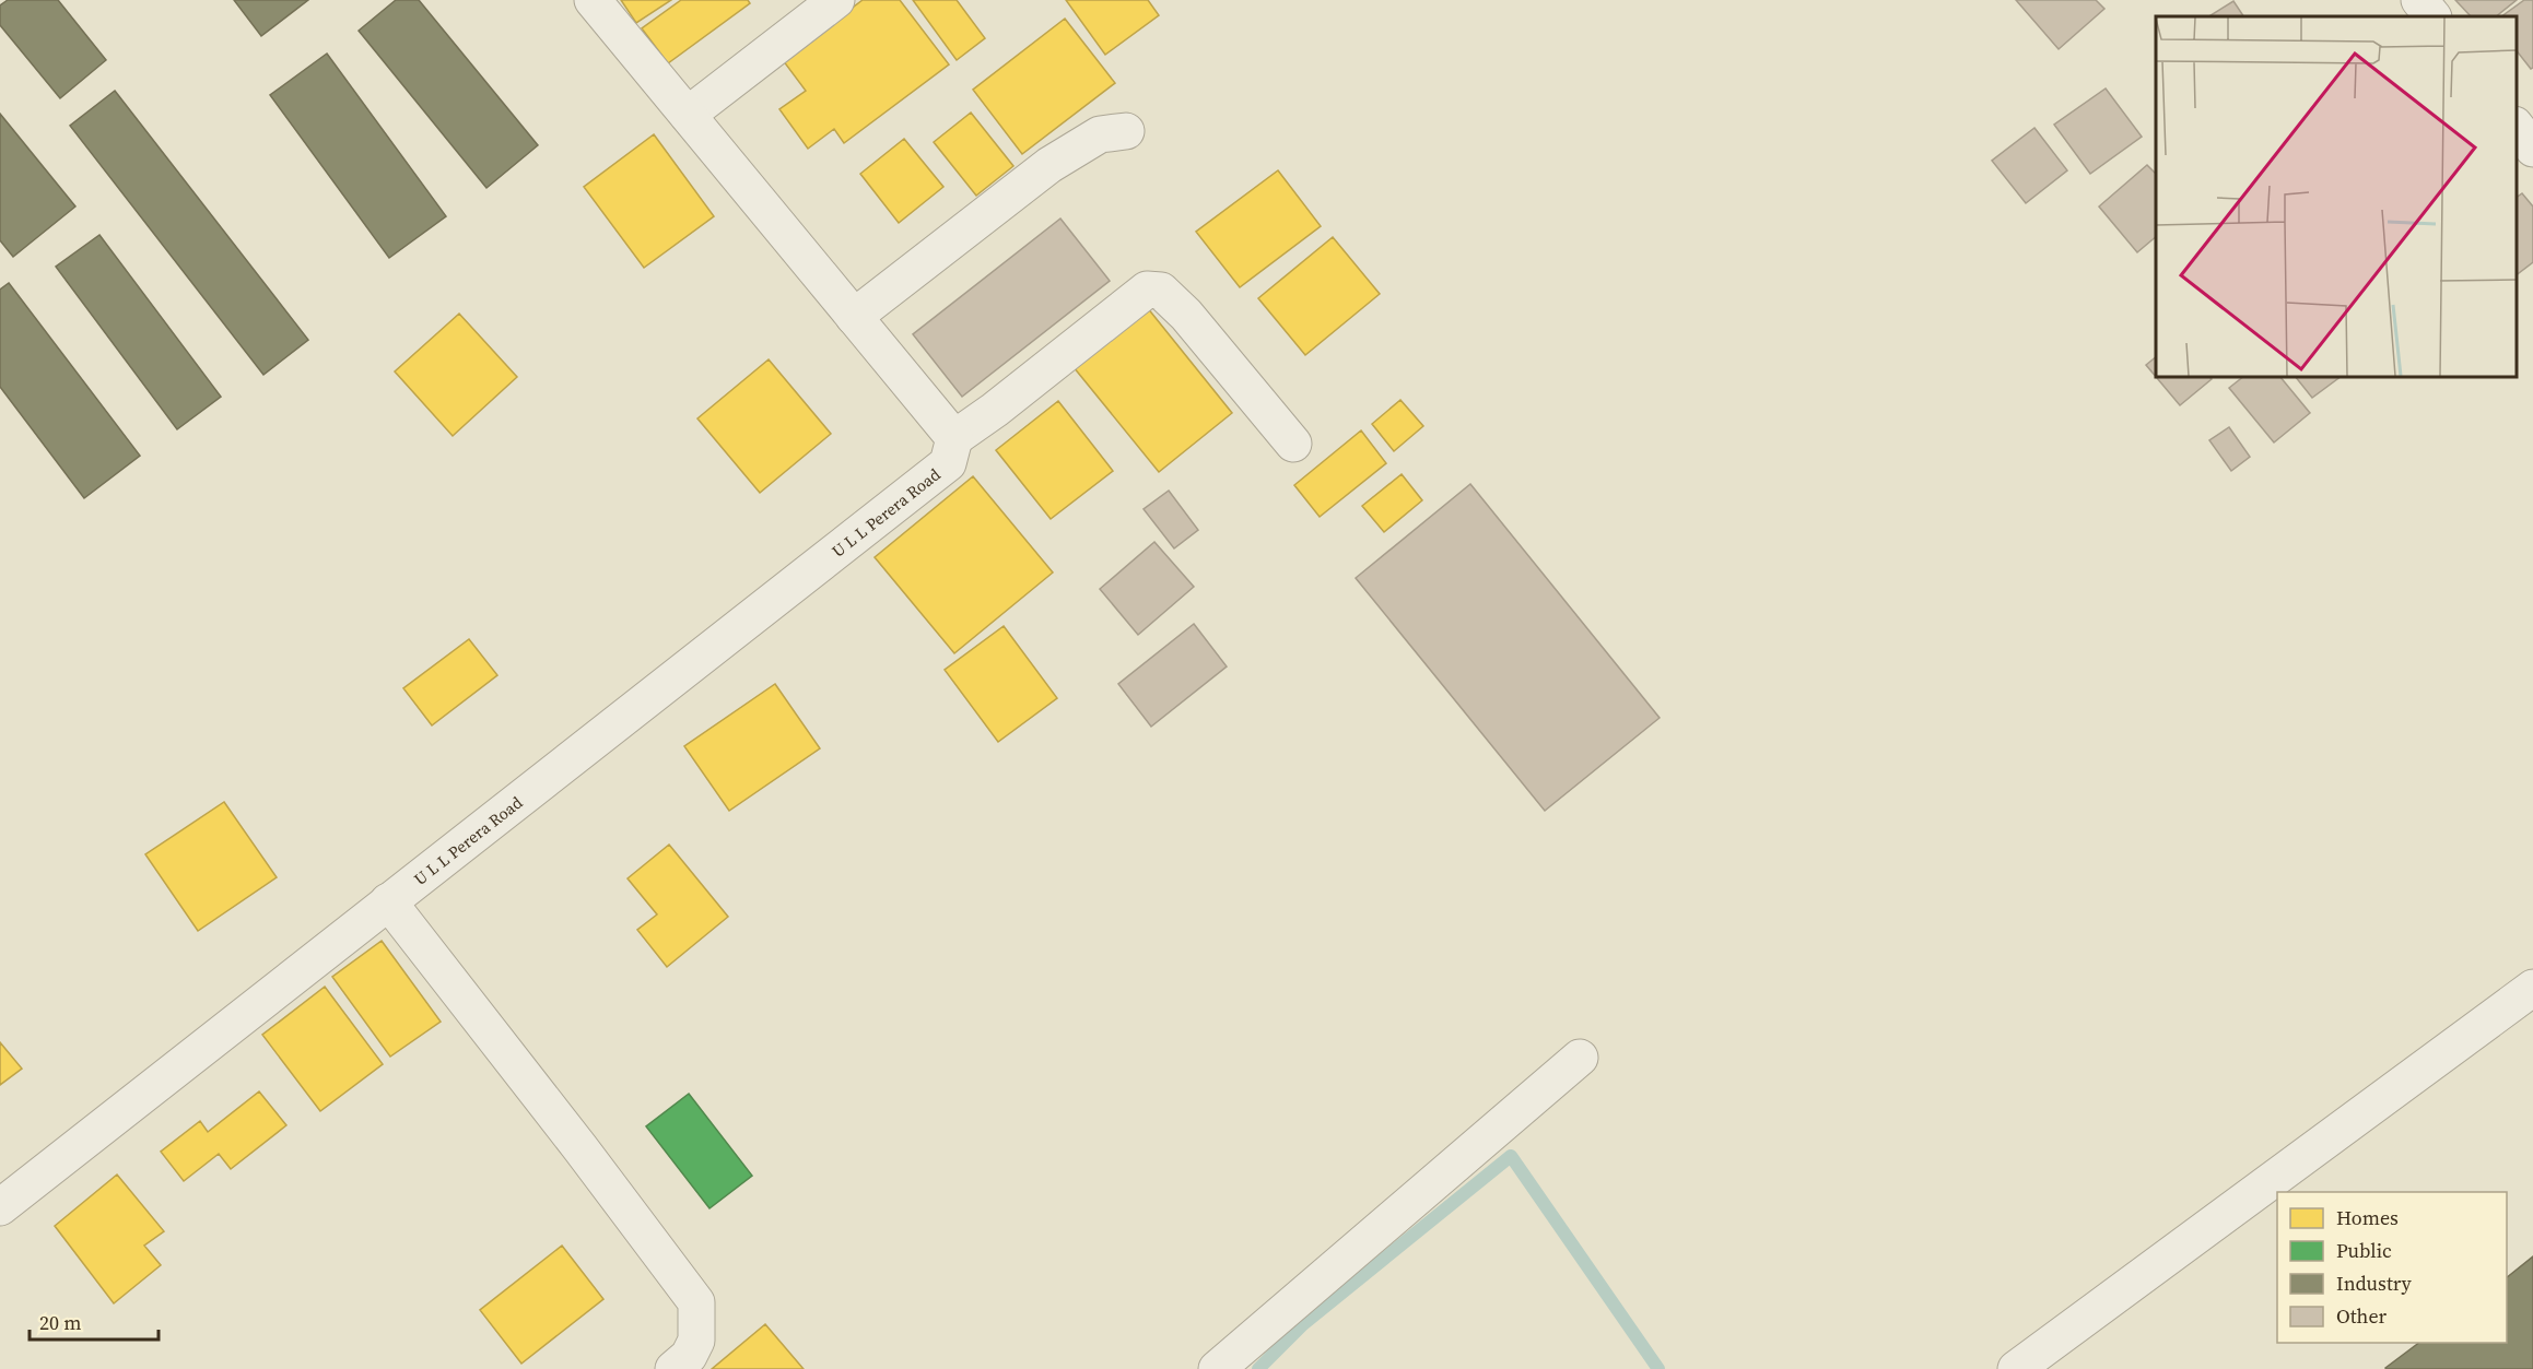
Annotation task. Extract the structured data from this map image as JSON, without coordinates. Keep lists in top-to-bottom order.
{
  "streets": {
    "street": ["U L L Perera Road"]
  },
  "legend": [
    "Homes",
    "Public",
    "Industry",
    "Other"
  ],
  "scale_bar": "20 m"
}
